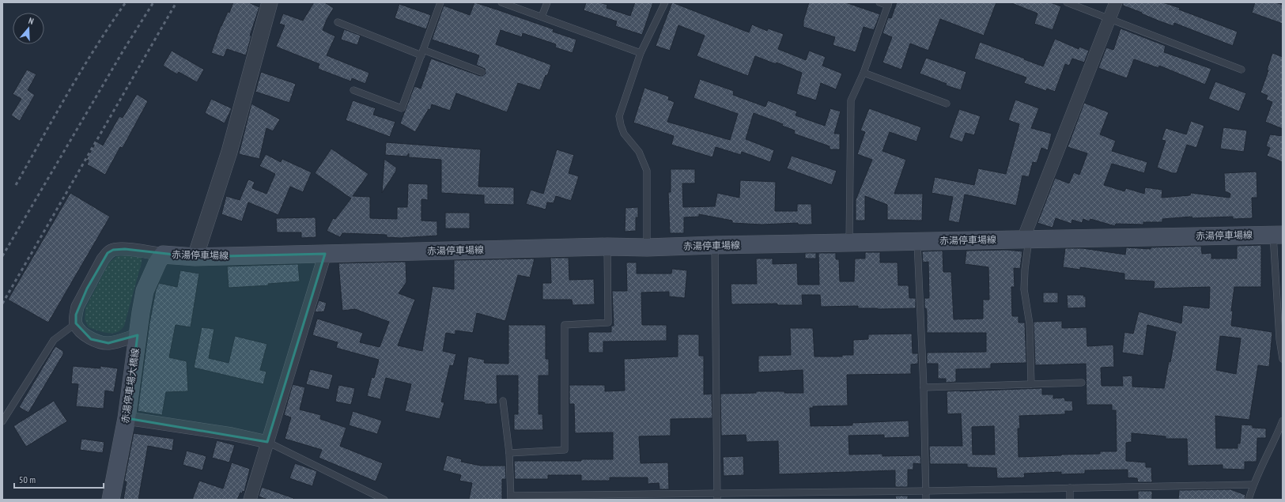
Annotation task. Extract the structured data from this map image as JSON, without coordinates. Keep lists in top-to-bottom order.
{
  "streets": {
    "main road": ["赤湯停車場線", "赤湯停車場大橋線"]
  },
  "crossings": [
    ["赤湯停車場線", "赤湯停車場大橋線"]
  ],
  "scale_bar": "50 m",
  "north": "top"
}
